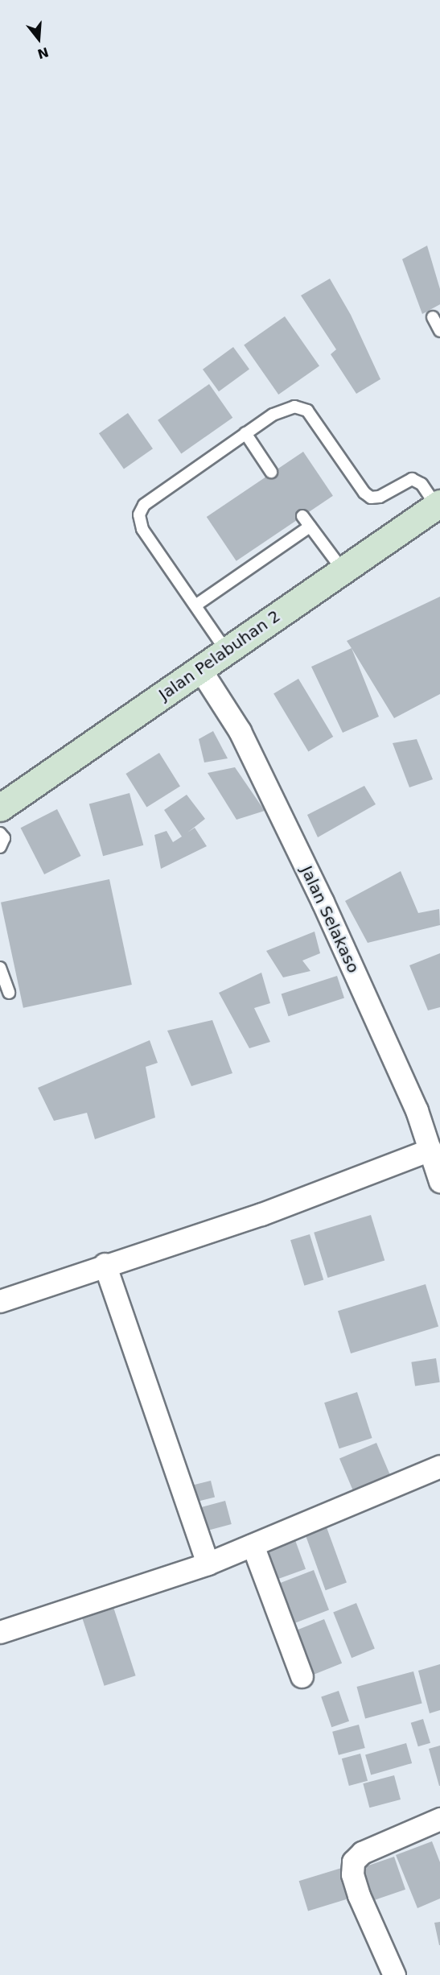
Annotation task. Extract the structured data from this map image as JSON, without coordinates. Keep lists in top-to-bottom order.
{
  "streets": {
    "main road": ["Jalan Pelabuhan 2"],
    "street": ["Jalan Selakaso"]
  },
  "crossings": [
    ["Jalan Pelabuhan 2", "Jalan Selakaso"]
  ],
  "north": "bottom"
}
